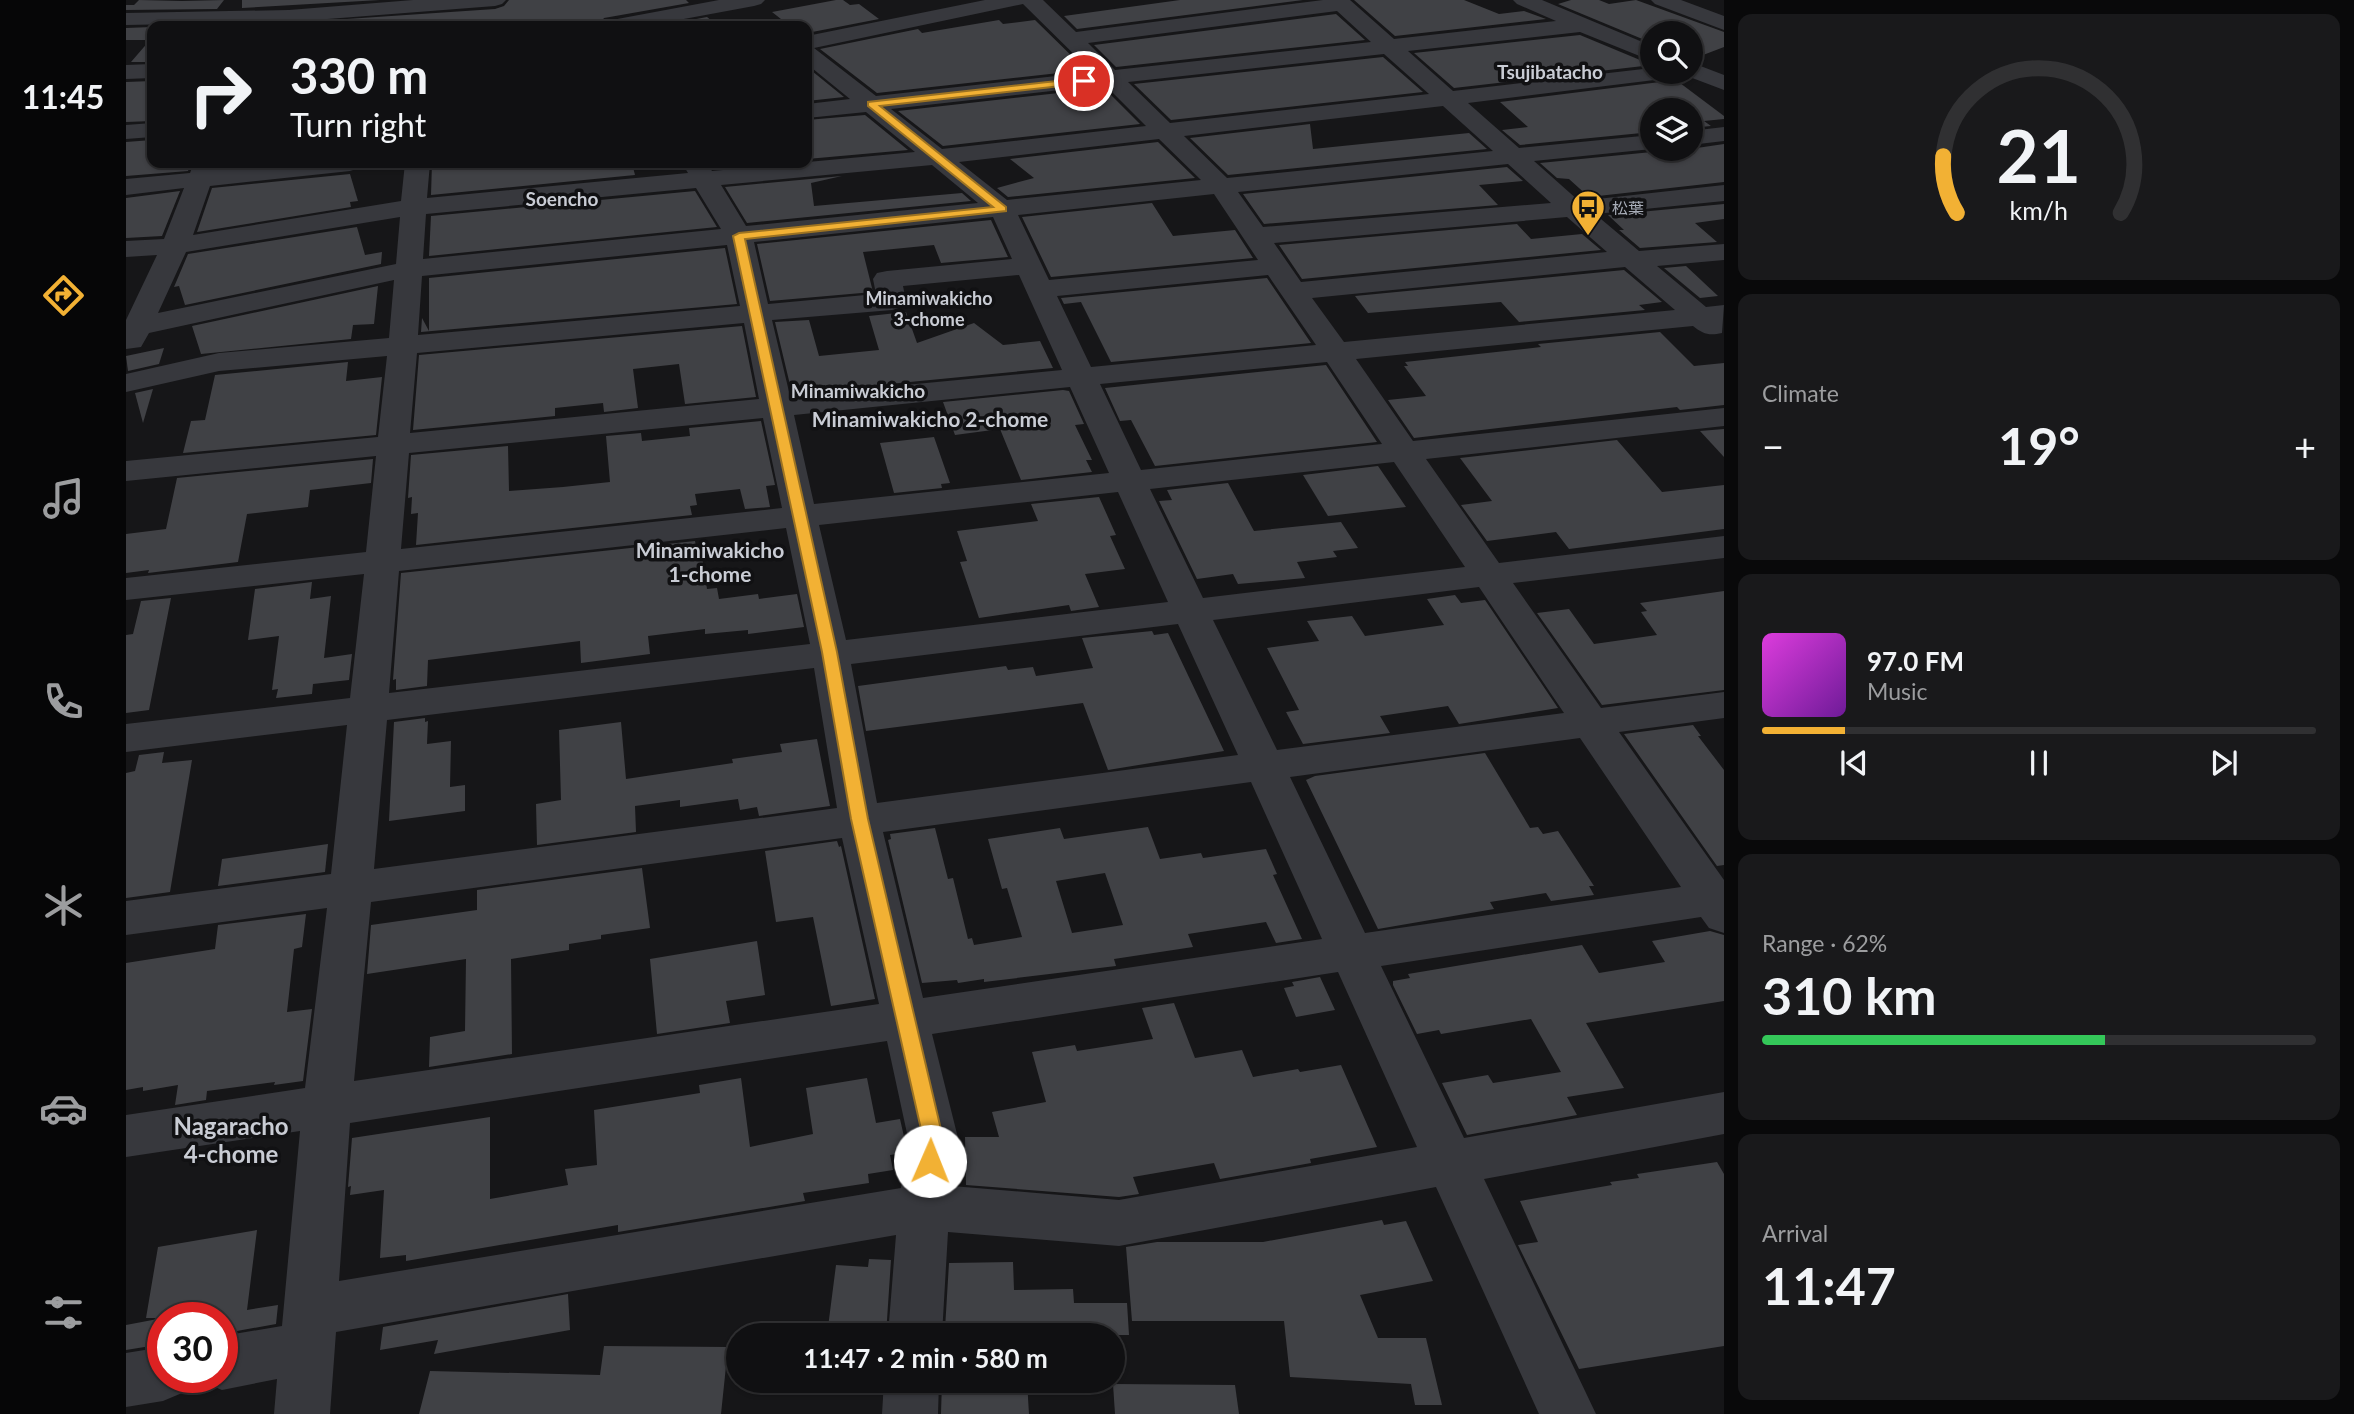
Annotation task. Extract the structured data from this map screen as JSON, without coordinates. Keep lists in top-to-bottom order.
{
  "districts": [
    "Tsujibatacho",
    "Soencho",
    "Minamiwakicho 3-chome",
    "Minamiwakicho",
    "Minamiwakicho 2-chome",
    "Minamiwakicho 1-chome",
    "Nagaracho 4-chome"
  ],
  "places": {
    "bus stop": ["松葉"]
  },
  "page": {
    "tabs": "11:45",
    "turn": ["330 m", "Turn right"],
    "tile": [
      "Climate",
      ["Range · 62%", "310 km"],
      ["Arrival", "11:47"]
    ],
    "heat": ["−", "19°", "+"],
    "song": ["97.0 FM", "Music"],
    "limit": "30",
    "trip": "11:47 · 2 min · 580 m",
    "gauge": ["21", "km/h"]
  }
}
